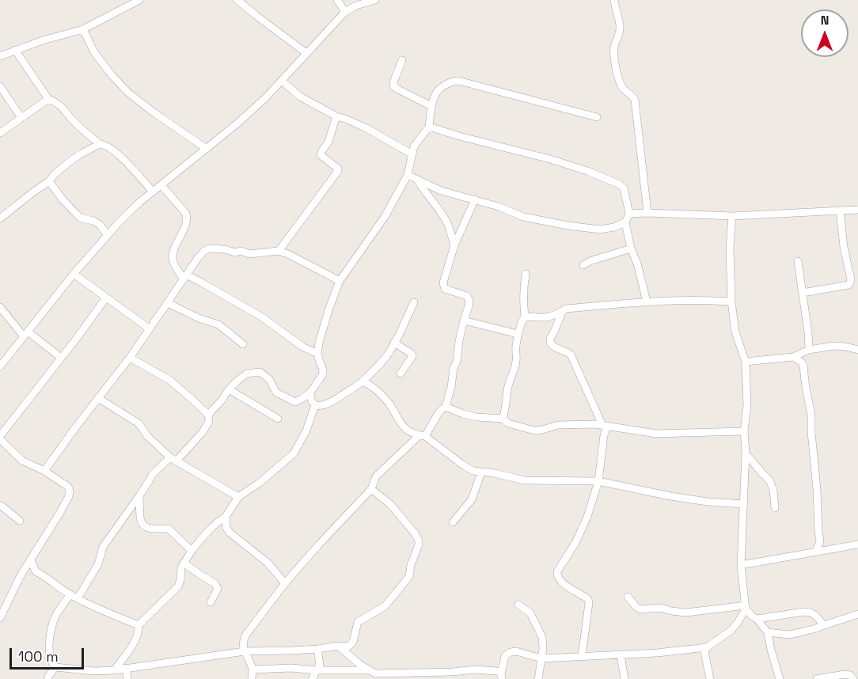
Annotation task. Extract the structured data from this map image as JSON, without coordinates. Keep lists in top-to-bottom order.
{
  "scale_bar": "100 m",
  "north": "top"
}
